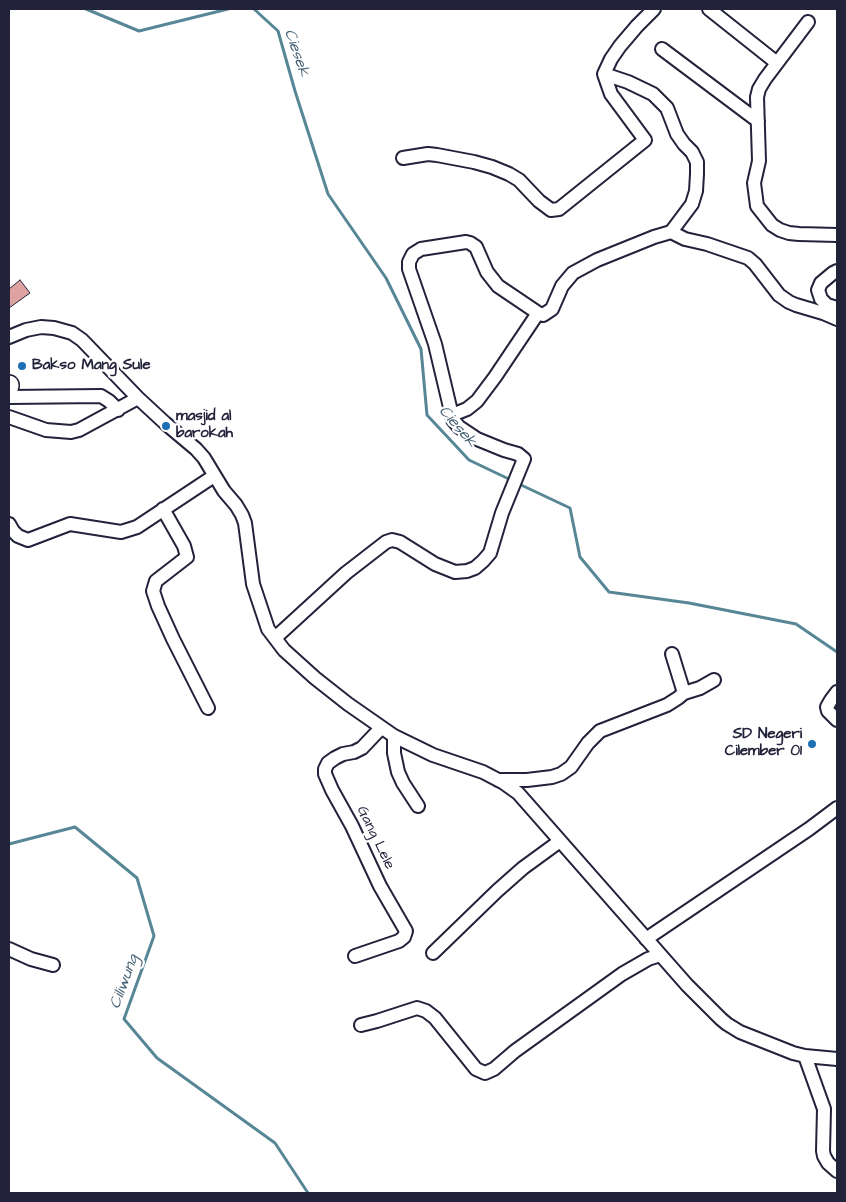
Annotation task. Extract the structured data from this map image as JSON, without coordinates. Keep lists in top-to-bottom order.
{
  "streets": {
    "street": ["Gang Lele"]
  },
  "water": ["Ciesek", "Ciliwung"],
  "places": ["Bakso Mang Sule", "masjid al barokah", "SD Negeri Cilember 01"]
}
